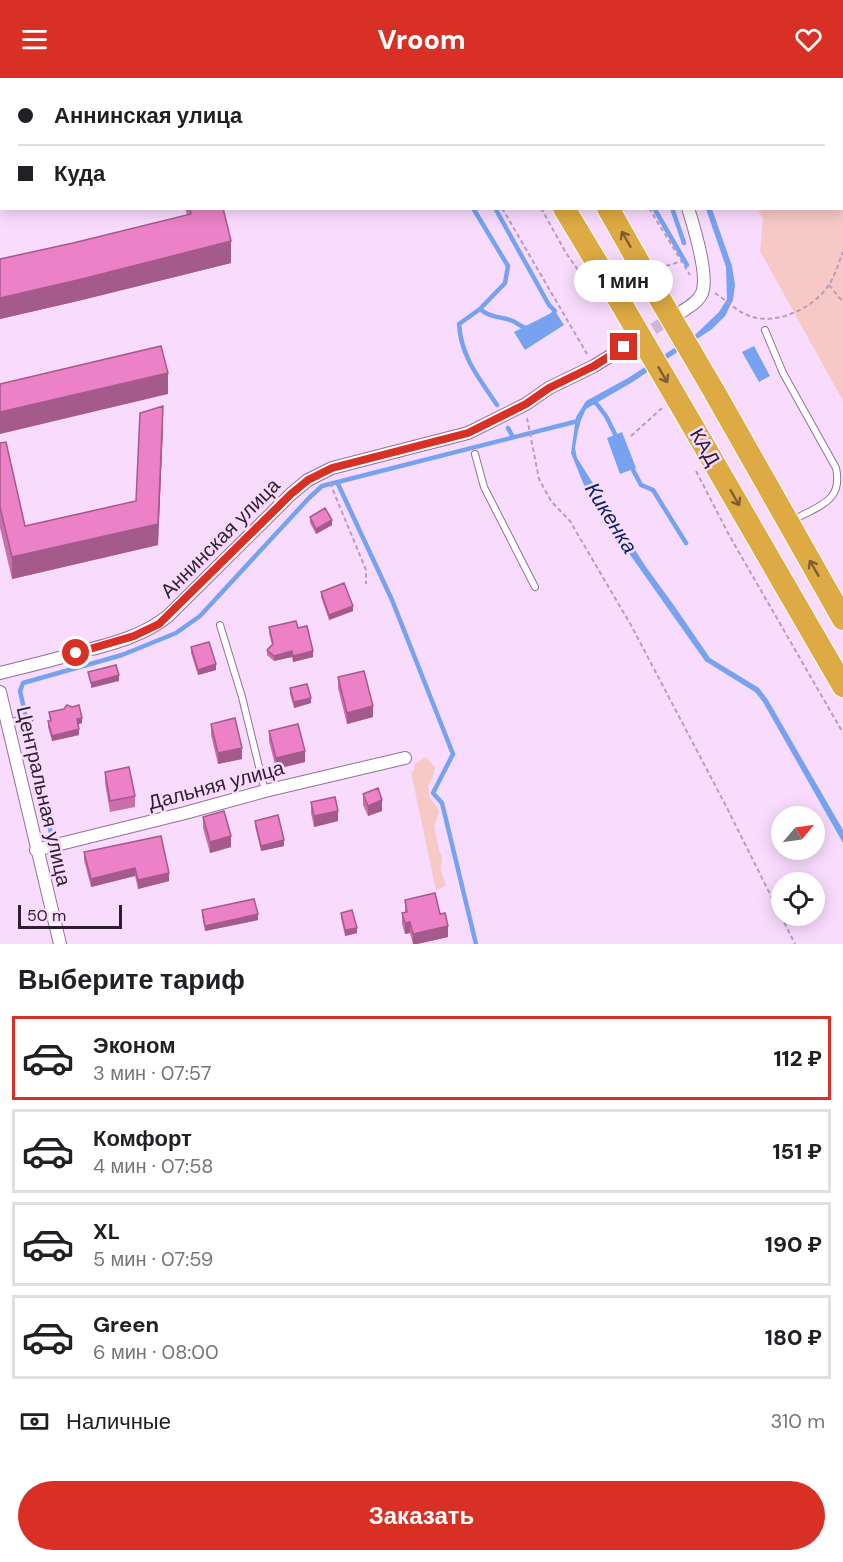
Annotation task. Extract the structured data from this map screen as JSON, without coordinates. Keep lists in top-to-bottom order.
{
  "streets": {
    "highway": ["КАД"],
    "street": ["Аннинская улица", "Дальняя улица", "Центральная улица"]
  },
  "crossings": [
    ["Дальняя улица", "Центральная улица"]
  ],
  "water": ["Кикенка"],
  "scale_bar": "50 m",
  "north": "top right",
  "page": {
    "header": "Vroom",
    "banner": ["Аннинская улица", "Куда"],
    "bubble": "1 мин",
    "scale": "50 m",
    "heading": "Выберите тариф",
    "list": [
      {
        "name": "Эконом",
        "note": "3 мин · 07:57",
        "value": "112 ₽"
      },
      {
        "name": "Комфорт",
        "note": "4 мин · 07:58",
        "value": "151 ₽"
      },
      {
        "name": "XL",
        "note": "5 мин · 07:59",
        "value": "190 ₽"
      },
      {
        "name": "Green",
        "note": "6 мин · 08:00",
        "value": "180 ₽"
      }
    ],
    "pay": ["Наличные", "310 m"],
    "buttons": "Заказать"
  }
}
